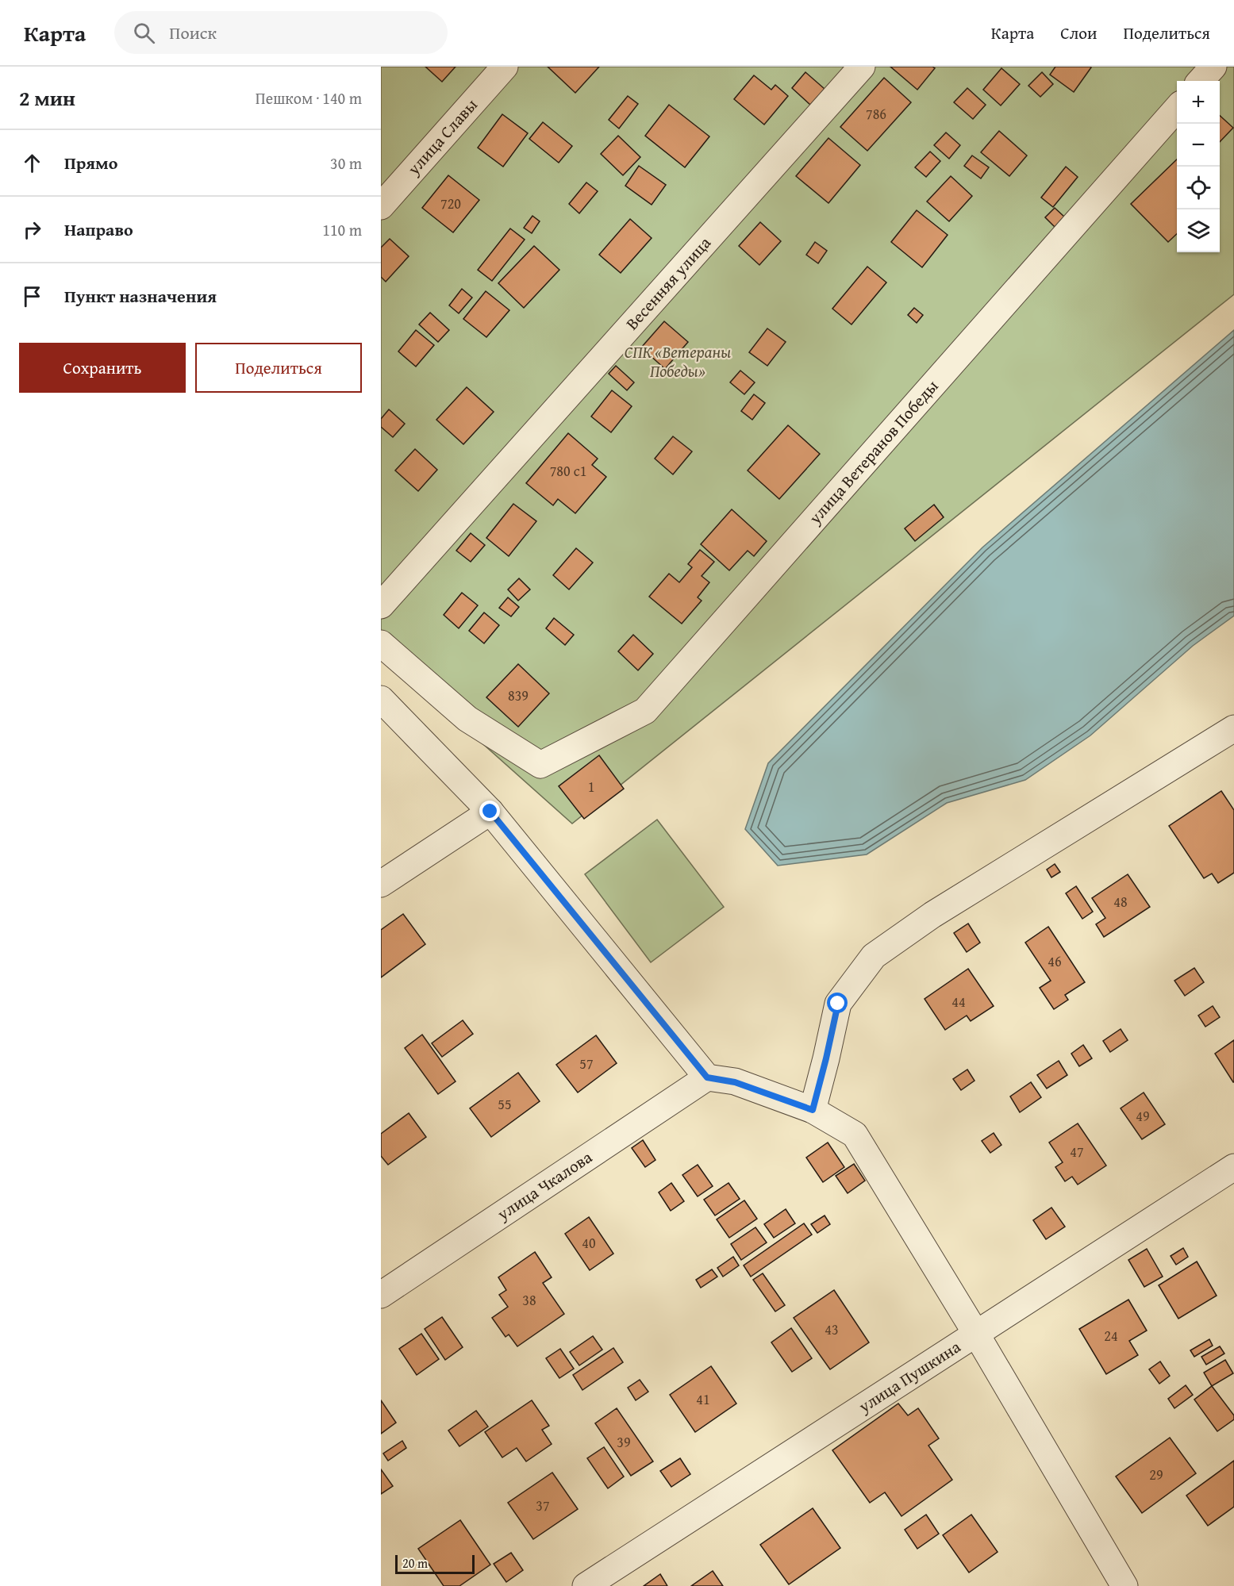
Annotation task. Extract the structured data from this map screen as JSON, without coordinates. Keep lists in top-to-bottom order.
{
  "streets": {
    "street": [
      "улица Славы",
      "Весенняя улица",
      "улица Ветеранов Победы",
      "улица Чкалова",
      "улица Пушкина"
    ]
  },
  "parks": ["СПК «Ветераны Победы»"],
  "house_numbers": [
    "786",
    "720",
    "780 с1",
    "839",
    "1",
    "48",
    "46",
    "44",
    "57",
    "55",
    "49",
    "47",
    "40",
    "38",
    "43",
    "24",
    "41",
    "39",
    "29",
    "37"
  ],
  "scale_bar": "20 m",
  "page": {
    "header": "Карта",
    "search": "Поиск",
    "nav": ["Карта", "Слои", "Поделиться"],
    "heading": ["2 мин", "Пешком · 140 m"],
    "map_buttons": ["+", "−"],
    "list": [
      ["Прямо", "30 m"],
      ["Направо", "110 m"],
      "Пункт назначения"
    ],
    "buttons": ["Сохранить", "Поделиться"],
    "scale": "20 m"
  }
}
